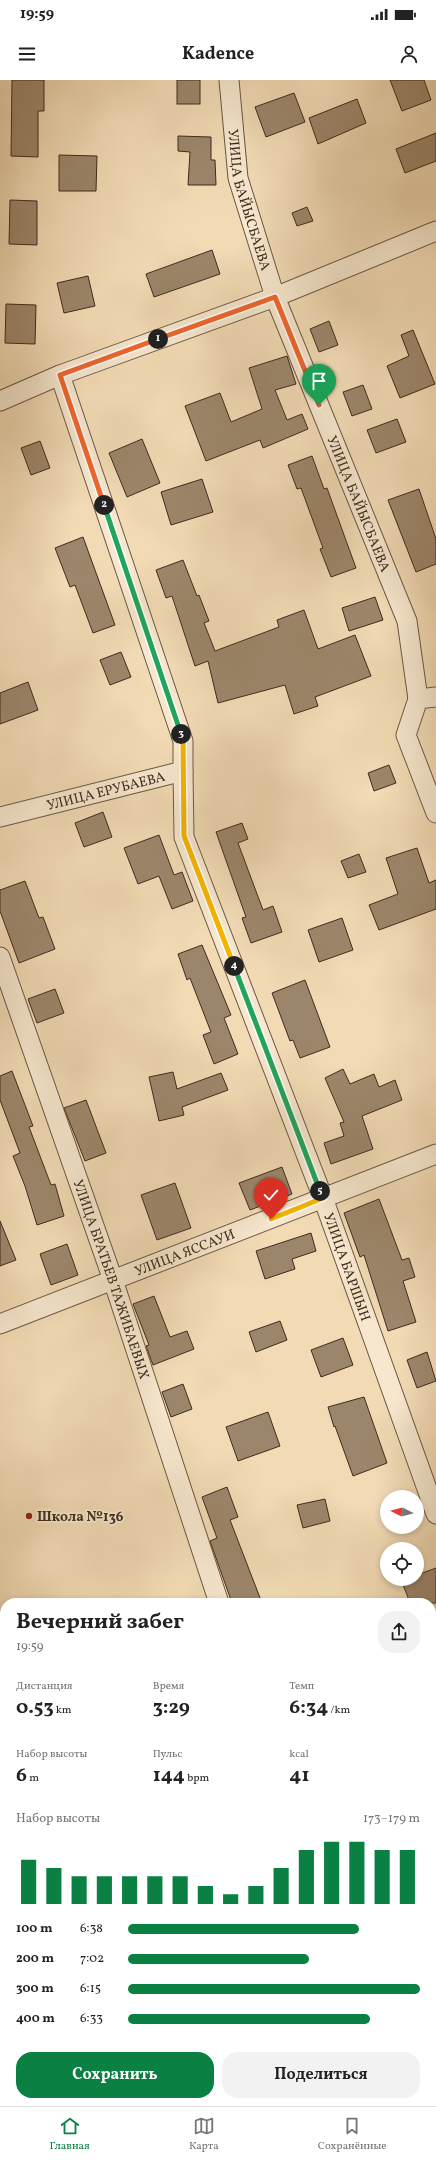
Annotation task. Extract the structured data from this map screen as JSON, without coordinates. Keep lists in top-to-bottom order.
{
  "streets": {
    "street": [
      "УЛИЦА БАЙЫСБАЕВА",
      "УЛИЦА ЕРУБАЕВА",
      "УЛИЦА ЯССАУИ",
      "УЛИЦА БАРШЫН",
      "УЛИЦА БРАТЬЕВ ТАЖИБАЕВЫХ"
    ]
  },
  "crossings": [
    ["УЛИЦА ЕРУБАЕВА", "УЛИЦА БАРШЫН"],
    ["УЛИЦА ЯССАУИ", "УЛИЦА БАРШЫН"],
    ["УЛИЦА ЯССАУИ", "УЛИЦА БРАТЬЕВ ТАЖИБАЕВЫХ"]
  ],
  "places": ["Школа №136"],
  "north": "left",
  "page": {
    "status": "19:59",
    "header": "Kadence",
    "pins": [
      "1",
      "2",
      "3",
      "4",
      "5"
    ],
    "heading": ["Вечерний забег", "19:59"],
    "stats": [
      ["Дистанция", "0.53 km"],
      ["Время", "3:29"],
      ["Темп", "6:34 /km"],
      ["Набор высоты", "6 m"],
      ["Пульс", "144 bpm"],
      ["kcal", "41"]
    ],
    "chart": ["Набор высоты", "173–179 m"],
    "list": [
      {
        "name": "100 m",
        "note": "6:38"
      },
      {
        "name": "200 m",
        "note": "7:02"
      },
      {
        "name": "300 m",
        "note": "6:15"
      },
      {
        "name": "400 m",
        "note": "6:33"
      }
    ],
    "buttons": ["Сохранить", "Поделиться"],
    "tabs": ["Главная", "Карта", "Сохранённые"]
  }
}
